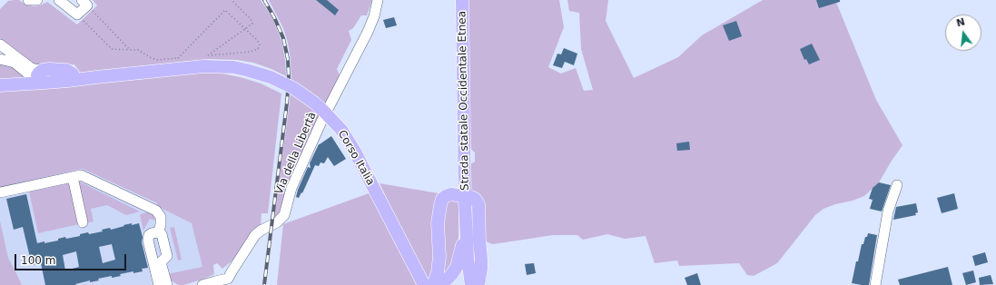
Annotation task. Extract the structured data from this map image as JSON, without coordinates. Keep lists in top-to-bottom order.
{
  "streets": {
    "main road": ["Strada statale Occidentale Etnea", "Corso Italia"],
    "street": ["Via della Libertà"]
  },
  "scale_bar": "100 m",
  "north": "top"
}
